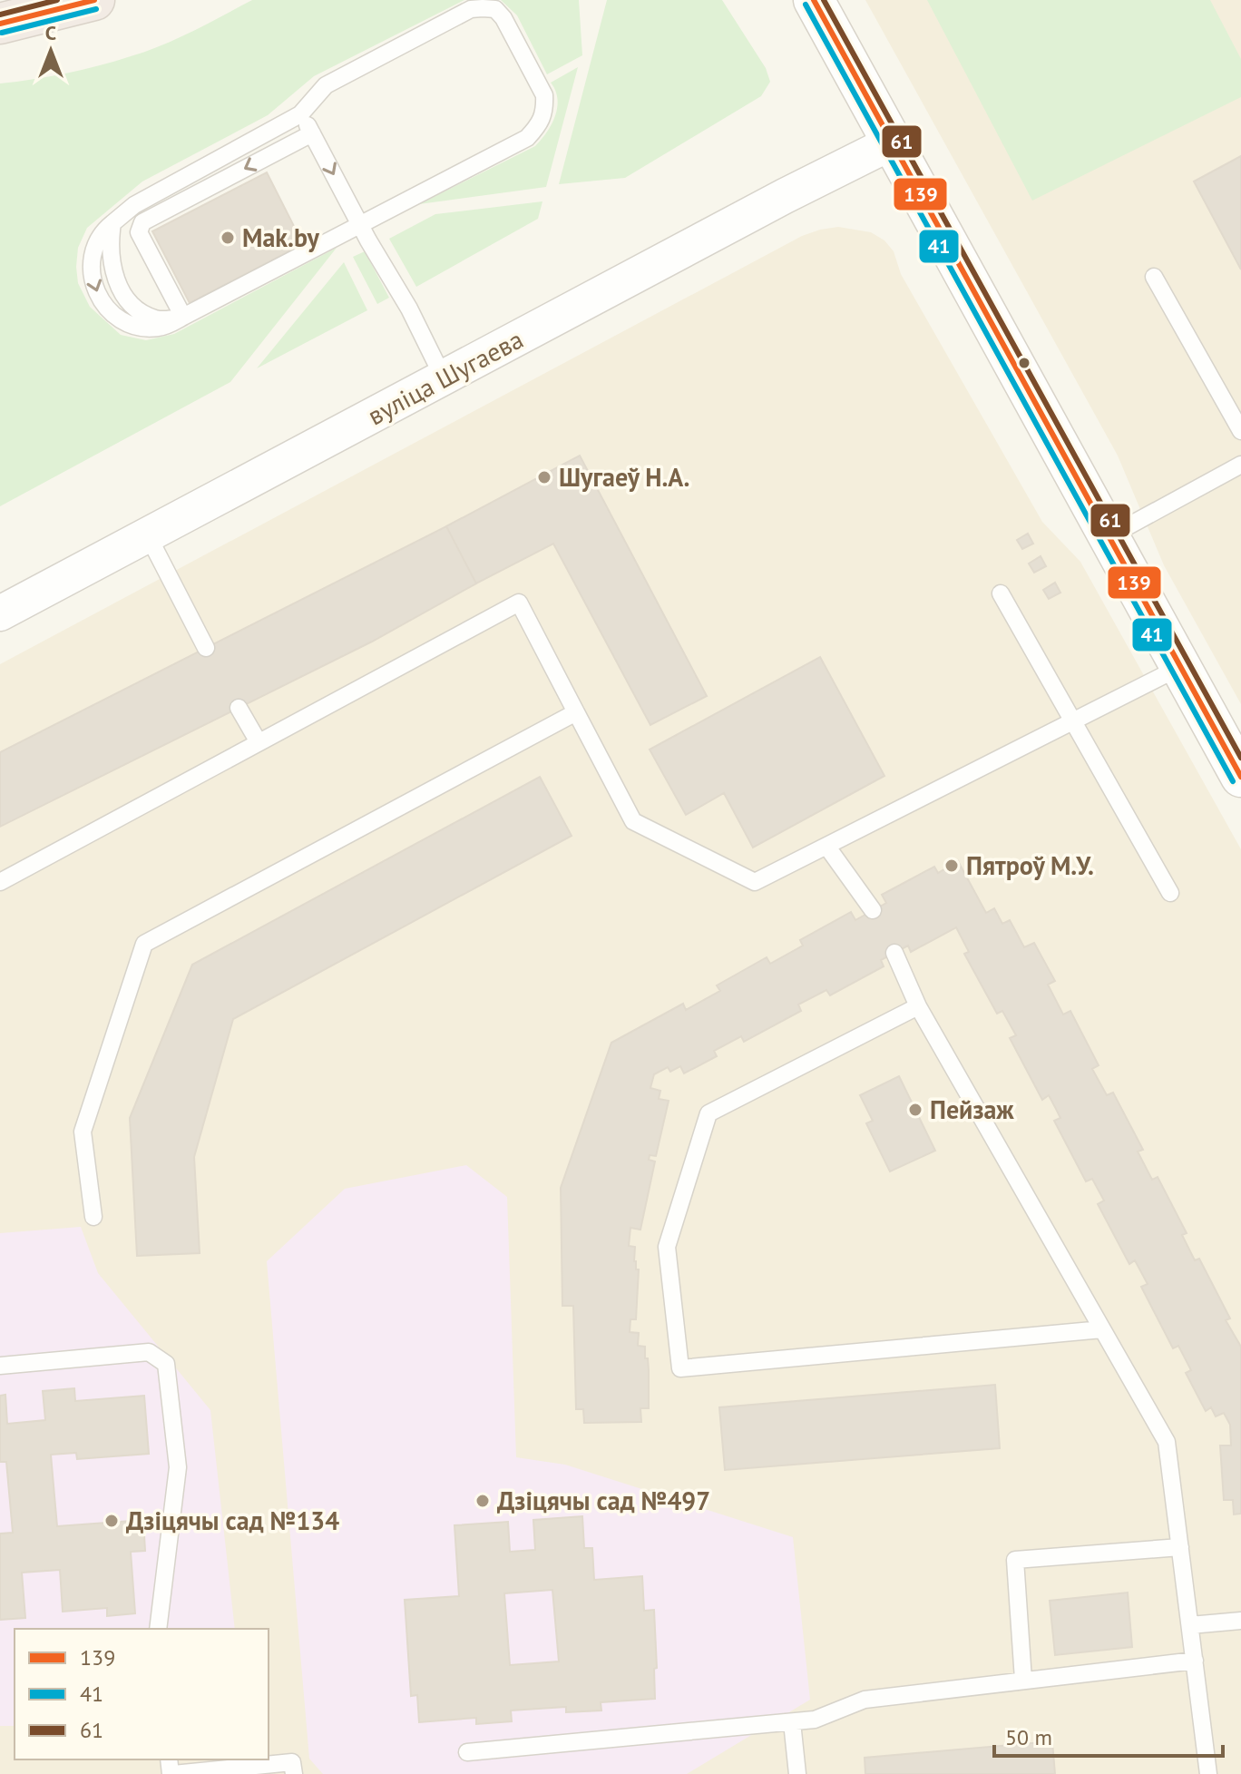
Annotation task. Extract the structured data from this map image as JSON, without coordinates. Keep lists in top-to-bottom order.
{
  "streets": {
    "street": ["вуліца Шугаева"]
  },
  "places": [
    "Mak.by",
    "Шугаеў Н.А.",
    "Пятроў М.У.",
    "Пейзаж",
    "Дзіцячы сад №497",
    "Дзіцячы сад №134"
  ],
  "lines": ["transit line 139", "transit line 61", "transit line 41"],
  "legend": ["139", "41", "61"],
  "scale_bar": "50 m",
  "north": "top"
}
